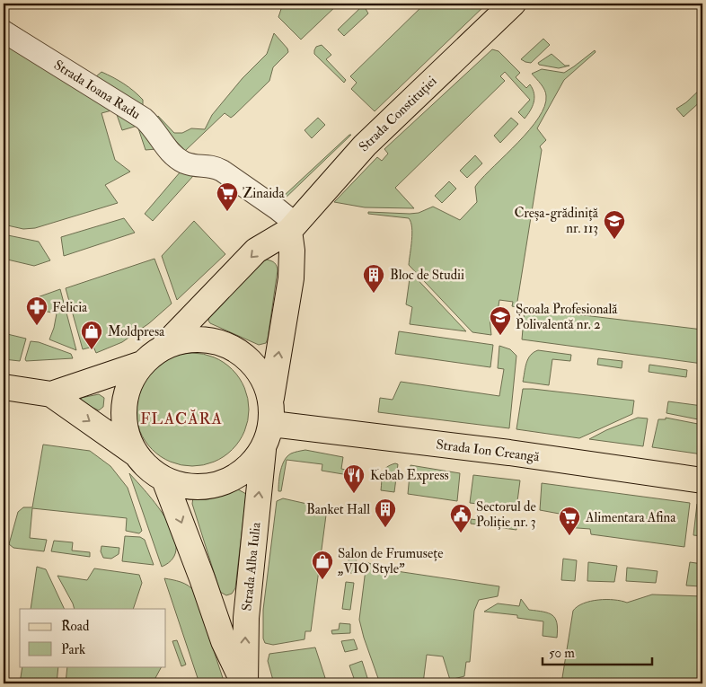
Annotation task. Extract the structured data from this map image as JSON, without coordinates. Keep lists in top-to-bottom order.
{
  "streets": {
    "main road": ["Strada Constituției", "Strada Ion Creangă", "Strada Alba Iulia"],
    "street": ["Strada Ioana Radu"]
  },
  "crossings": [
    ["Strada Ioana Radu", "Strada Constituției"],
    ["Strada Constituției", "Strada Ion Creangă"],
    ["Strada Constituției", "Strada Alba Iulia"],
    ["Strada Ion Creangă", "Strada Alba Iulia"]
  ],
  "one_way": ["Strada Constituției"],
  "districts": ["FLACĂRA"],
  "places": {
    "supermarket": ["Zinaida", "Alimentara Afina"],
    "school or university": ["Creșa-grădiniță nr. 113", "Școala Profesională Polivalentă nr. 2"],
    "building": ["Bloc de Studii", "Banket Hall"],
    "pharmacy": ["Felicia"],
    "shop": ["Moldpresa", "Salon de Frumusețe „VIO Style”"],
    "restaurant": ["Kebab Express"],
    "public building": ["Sectorul de Poliție nr. 3"]
  },
  "legend": ["Road", "Park"],
  "scale_bar": "50 m"
}
